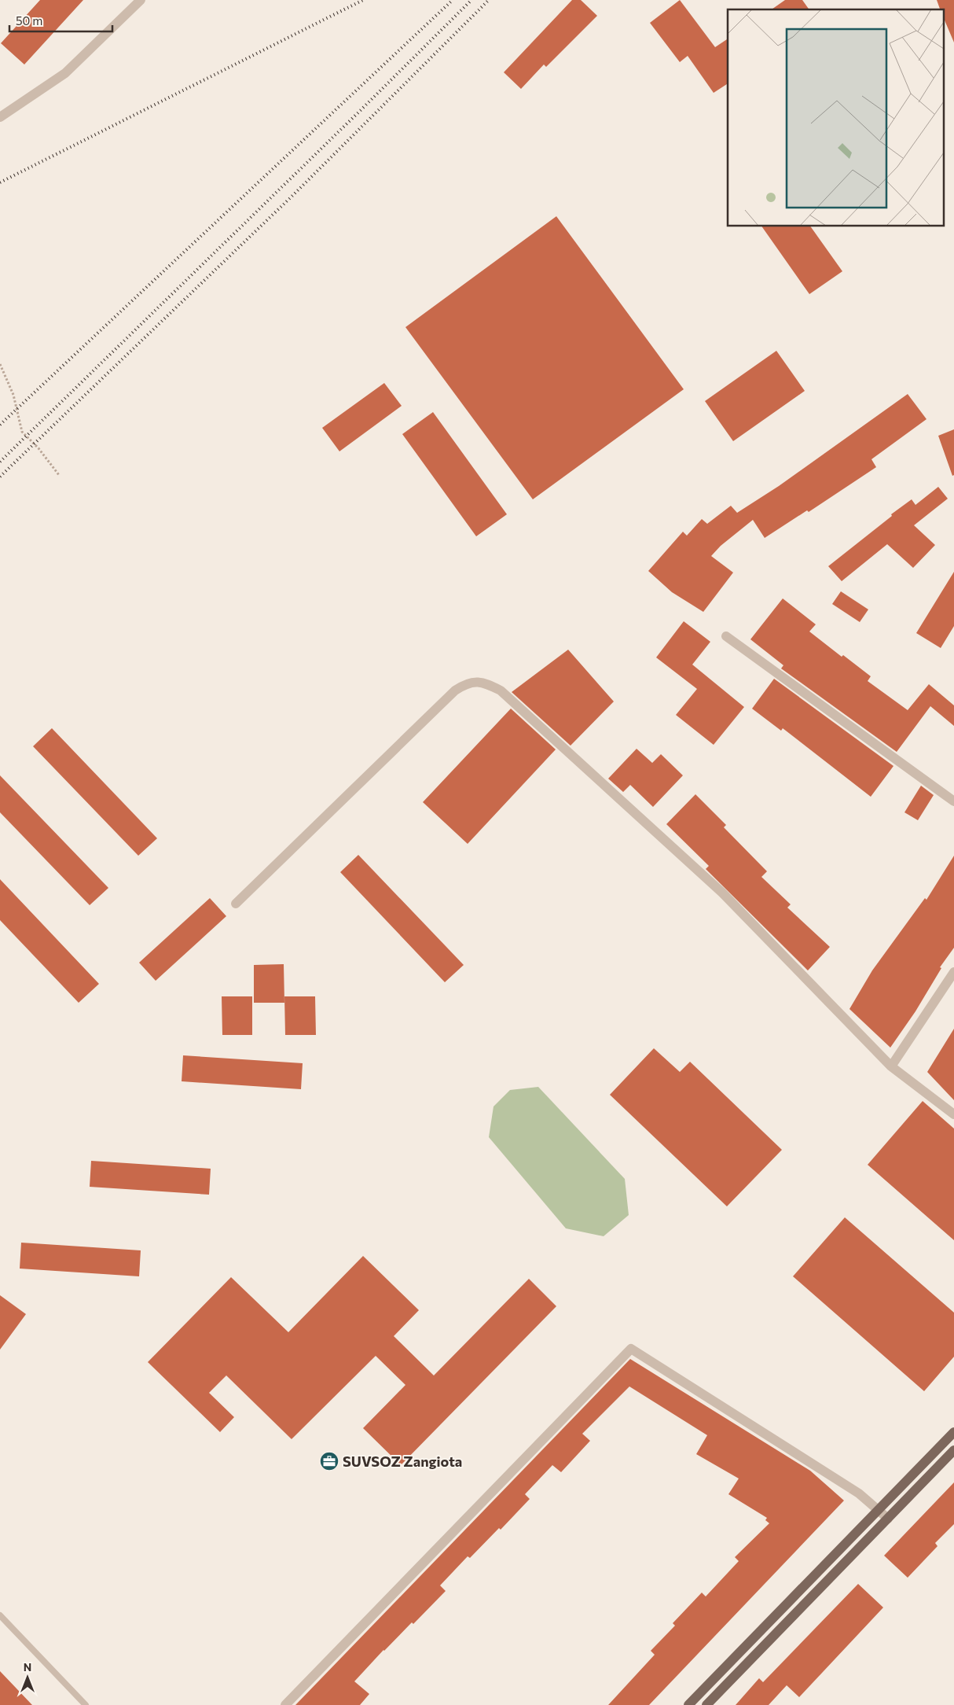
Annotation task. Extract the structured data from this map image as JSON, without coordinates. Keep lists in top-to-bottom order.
{
  "places": {
    "office": ["SUVSOZ Zangiota"]
  },
  "scale_bar": "50 m",
  "north": "top"
}
